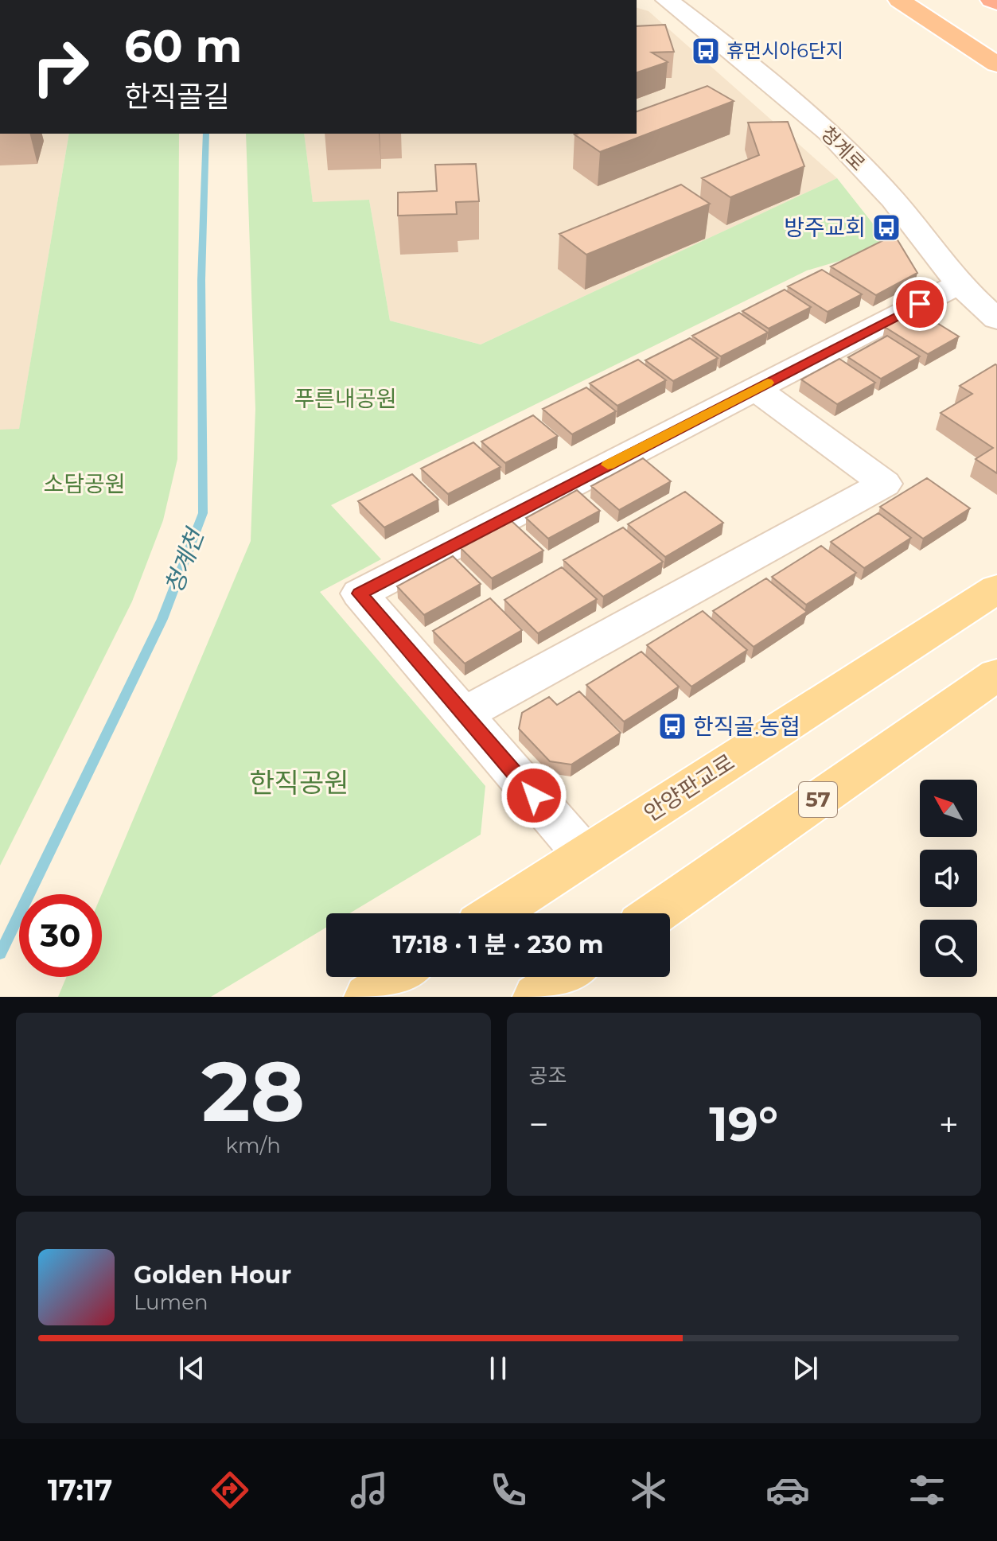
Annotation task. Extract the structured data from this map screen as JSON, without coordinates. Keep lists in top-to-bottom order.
{
  "streets": {
    "main road": ["안양판교로", "57"],
    "street": ["청계로"]
  },
  "water": ["청계천"],
  "parks": ["푸른내공원", "소담공원", "한직공원"],
  "places": {
    "bus stop": ["휴먼시아6단지", "방주교회", "한직골.농협"]
  },
  "north": "top left",
  "page": {
    "turn": ["60 m", "한직골길"],
    "limit": "30",
    "trip": "17:18 · 1 분 · 230 m",
    "tile": [
      ["28", "km/h"],
      "공조"
    ],
    "heat": ["−", "19°", "+"],
    "song": ["Golden Hour", "Lumen"],
    "tabs": "17:17"
  }
}
